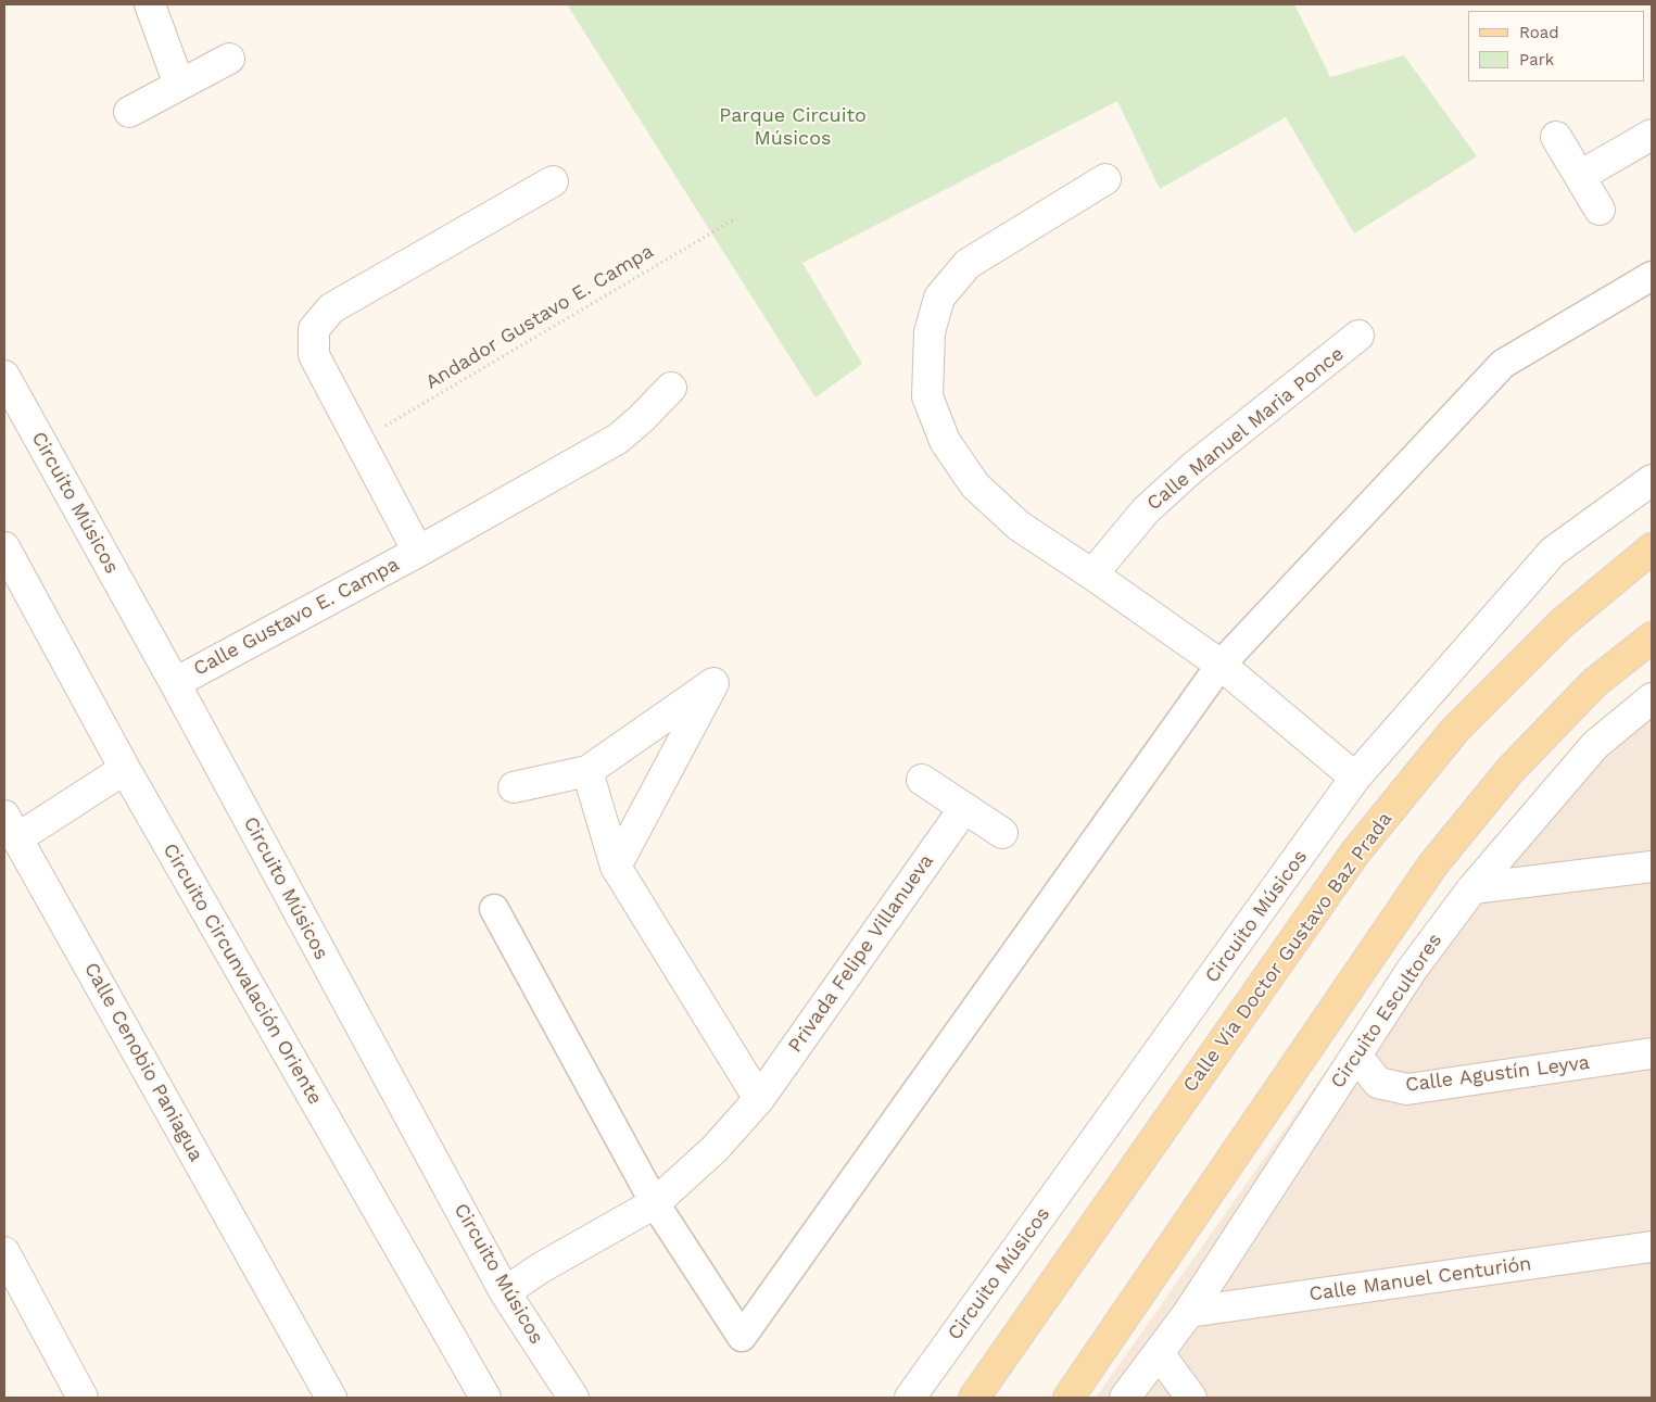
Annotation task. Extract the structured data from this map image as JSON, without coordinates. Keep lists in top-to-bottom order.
{
  "streets": {
    "main road": ["Calle Vía Doctor Gustavo Baz Prada"],
    "street": [
      "Calle Manuel Maria Ponce",
      "Circuito Músicos",
      "Calle Gustavo E. Campa",
      "Privada Felipe Villanueva",
      "Circuito Circunvalación Oriente",
      "Circuito Escultores",
      "Calle Cenobio Paniagua",
      "Calle Agustín Leyva",
      "Calle Manuel Centurión"
    ],
    "path": ["Andador Gustavo E. Campa"]
  },
  "crossings": [
    ["Circuito Músicos", "Calle Gustavo E. Campa"],
    ["Circuito Músicos", "Privada Felipe Villanueva"],
    ["Circuito Circunvalación Oriente", "Calle Cenobio Paniagua"],
    ["Circuito Escultores", "Calle Agustín Leyva"],
    ["Circuito Escultores", "Calle Manuel Centurión"]
  ],
  "parks": ["Parque Circuito Músicos"],
  "legend": ["Road", "Park"]
}
